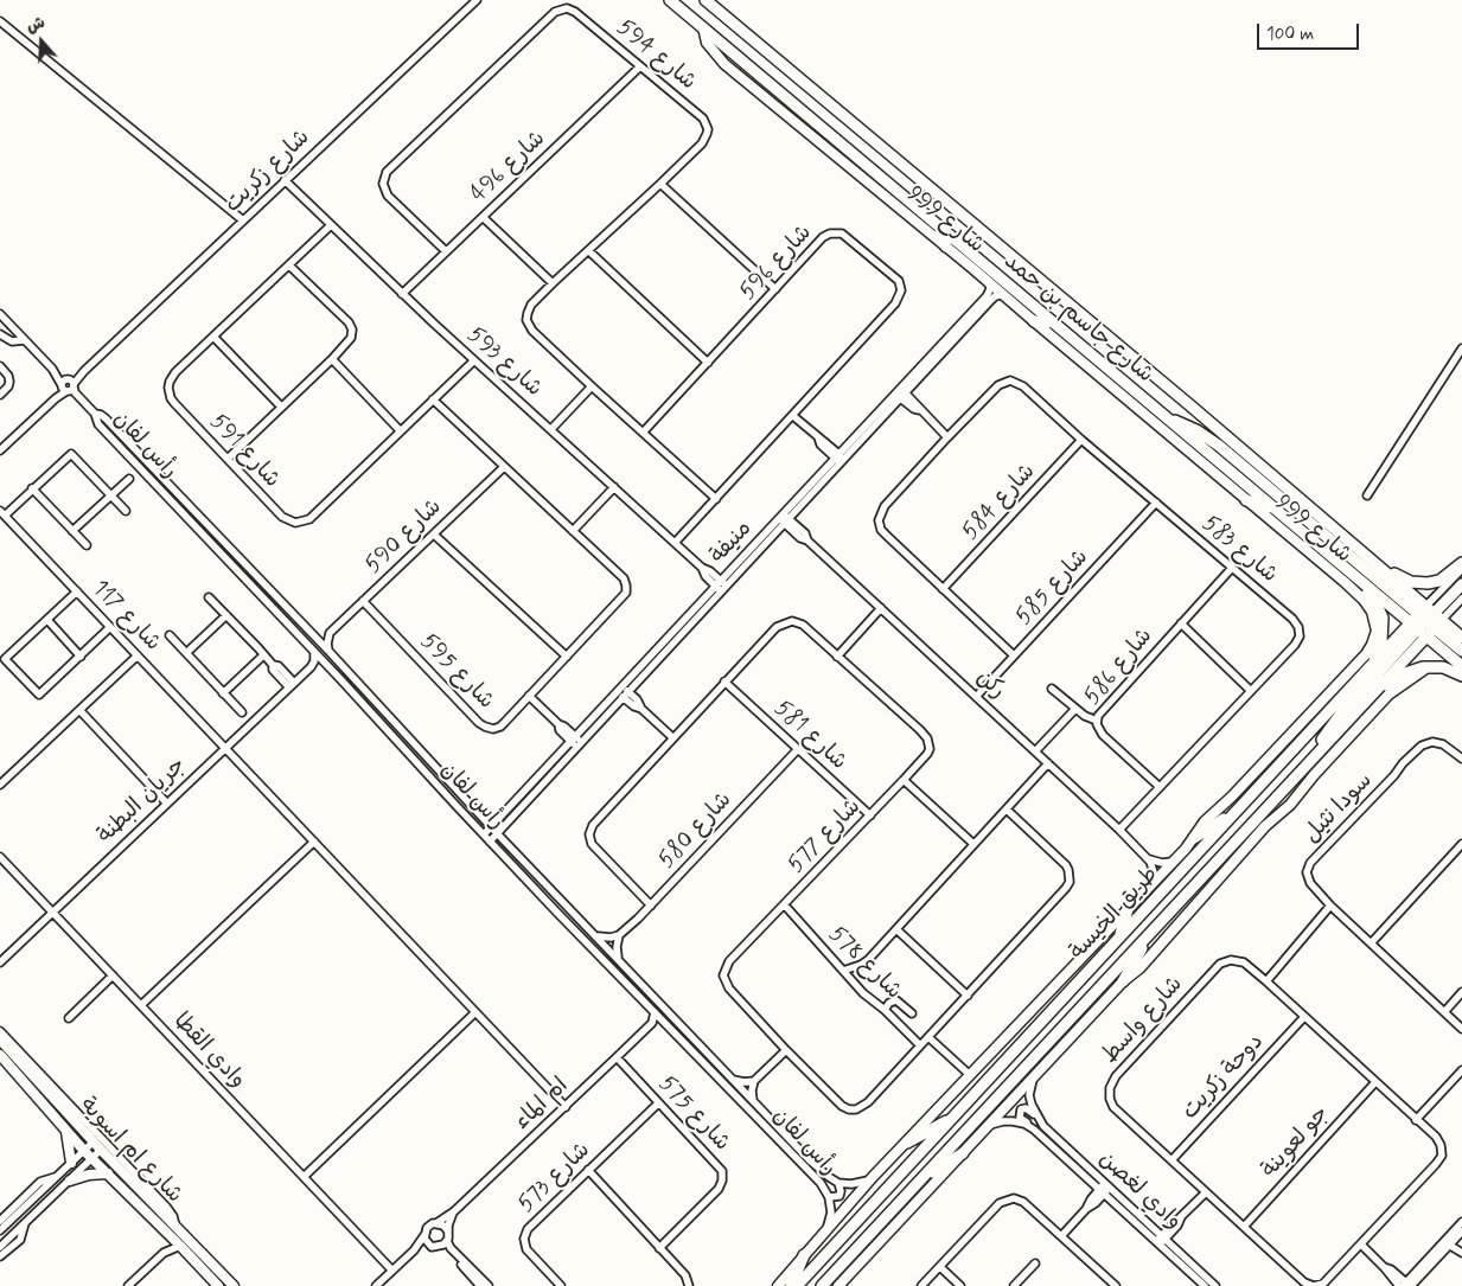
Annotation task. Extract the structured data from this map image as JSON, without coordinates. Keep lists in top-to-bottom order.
{
  "streets": {
    "main road": ["شارع جاسم بن حمد", "طريق الخيسة"],
    "street": [
      "شارع 594",
      "شارع 496",
      "شارع زكريت",
      "شارع 999",
      "شارع 596",
      "شارع 593",
      "رأس لفان",
      "شارع 591",
      "شارع 584",
      "شارع 590",
      "منيفة",
      "شارع 583",
      "شارع 585",
      "شارع 117",
      "شارع 586",
      "شارع 595",
      "ركن",
      "شارع 581",
      "جريان البطنة",
      "سودا نثيل",
      "شارع 580",
      "شارع 577",
      "شارع 578",
      "شارع واسط",
      "وادي القطا",
      "دوحة زكريت",
      "ام الماء",
      "شارع 575",
      "جو لعوينة",
      "شارع ام اسوية",
      "شارع 573",
      "وادي لغصن"
    ]
  },
  "crossings": [
    ["شارع 594", "شارع 496"],
    ["شارع 594", "شارع 596"],
    ["شارع 496", "شارع 593"],
    ["شارع زكريت", "شارع 593"],
    ["شارع زكريت", "رأس لفان"],
    ["شارع 999", "شارع جاسم بن حمد"],
    ["شارع 999", "منيفة"],
    ["شارع 999", "طريق الخيسة"],
    ["شارع 596", "شارع 593"],
    ["شارع جاسم بن حمد", "طريق الخيسة"],
    ["شارع 593", "شارع 591"],
    ["شارع 593", "منيفة"],
    ["رأس لفان", "منيفة"],
    ["رأس لفان", "طريق الخيسة"],
    ["شارع 591", "شارع 595"],
    ["شارع 584", "شارع 583"],
    ["شارع 590", "شارع 595"],
    ["منيفة", "شارع 595"],
    ["منيفة", "ركن"],
    ["شارع 583", "شارع 585"],
    ["شارع 583", "شارع 586"],
    ["شارع 583", "ركن"],
    ["شارع 585", "ركن"],
    ["شارع 117", "جريان البطنة"],
    ["شارع 117", "ام الماء"],
    ["شارع 581", "شارع 580"],
    ["شارع 581", "شارع 577"],
    ["جريان البطنة", "وادي القطا"],
    ["شارع 580", "شارع 577"],
    ["شارع 577", "شارع 578"],
    ["شارع واسط", "دوحة زكريت"],
    ["شارع واسط", "جو لعوينة"],
    ["ام الماء", "شارع 575"],
    ["شارع 575", "شارع 573"]
  ],
  "scale_bar": "100 m",
  "north": "top"
}
